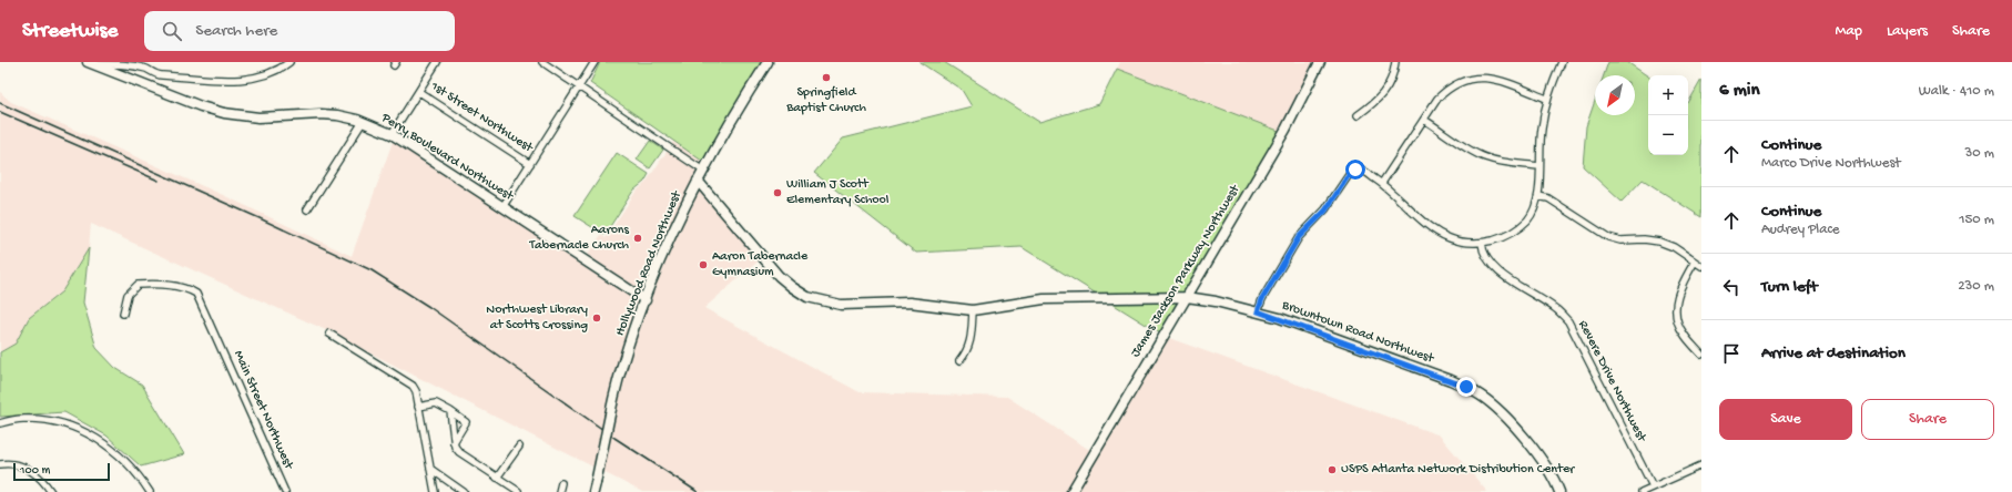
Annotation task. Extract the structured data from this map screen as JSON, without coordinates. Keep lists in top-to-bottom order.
{
  "streets": {
    "street": [
      "1st Street Northwest",
      "Perry Boulevard Northwest",
      "Hollywood Road Northwest",
      "James Jackson Parkway Northwest",
      "Browntown Road Northwest",
      "Revere Drive Northwest",
      "Main Street Northwest"
    ]
  },
  "crossings": [
    ["Perry Boulevard Northwest", "Hollywood Road Northwest"],
    ["Hollywood Road Northwest", "Browntown Road Northwest"],
    ["James Jackson Parkway Northwest", "Browntown Road Northwest"]
  ],
  "places": [
    "Springfield Baptist Church",
    "William J Scott Elementary School",
    "Aarons Tabernacle Church",
    "Aaron Tabernacle Gymnasium",
    "Northwest Library at Scotts Crossing",
    "USPS Atlanta Network Distribution Center"
  ],
  "scale_bar": "100 m",
  "north": "bottom left",
  "page": {
    "header": "Streetwise",
    "search": "Search here",
    "nav": ["Map", "Layers", "Share"],
    "heading": ["6 min", "Walk · 410 m"],
    "map_buttons": ["+", "−"],
    "list": [
      ["Continue", "Marco Drive Northwest", "30 m"],
      ["Continue", "Audrey Place", "150 m"],
      ["Turn left", "230 m"],
      "Arrive at destination"
    ],
    "buttons": ["Save", "Share"],
    "scale": "100 m"
  }
}
